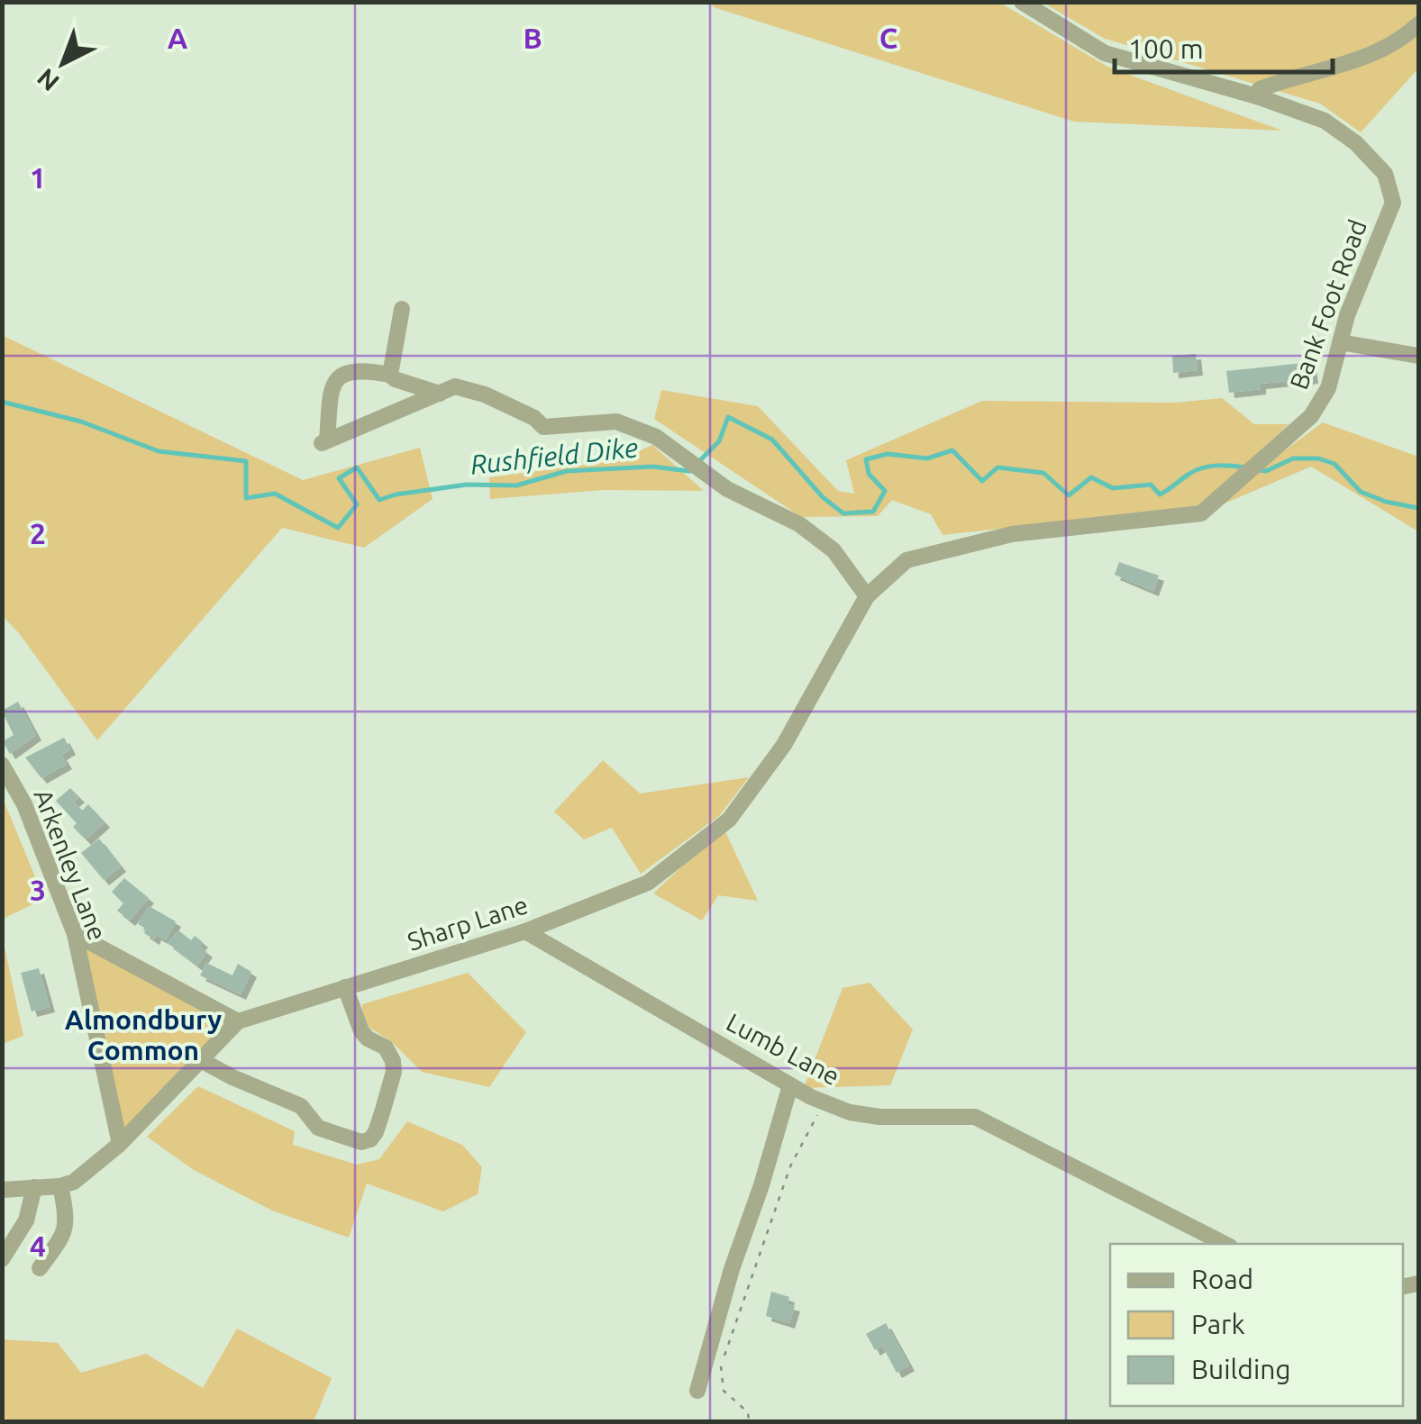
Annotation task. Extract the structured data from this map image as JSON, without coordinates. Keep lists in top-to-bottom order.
{
  "streets": {
    "street": [
      "Bank Foot Road",
      "Arkenley Lane",
      "Sharp Lane",
      "Lumb Lane"
    ]
  },
  "crossings": [
    ["Bank Foot Road", "Sharp Lane"],
    ["Arkenley Lane", "Sharp Lane"],
    ["Sharp Lane", "Lumb Lane"]
  ],
  "districts": ["Almondbury Common"],
  "water": ["Rushfield Dike"],
  "legend": ["Road", "Park", "Building"],
  "scale_bar": "100 m",
  "north": "bottom left",
  "grid": {
    "columns": ["A", "B", "C"],
    "rows": [
      "1",
      "2",
      "3",
      "4"
    ]
  }
}
